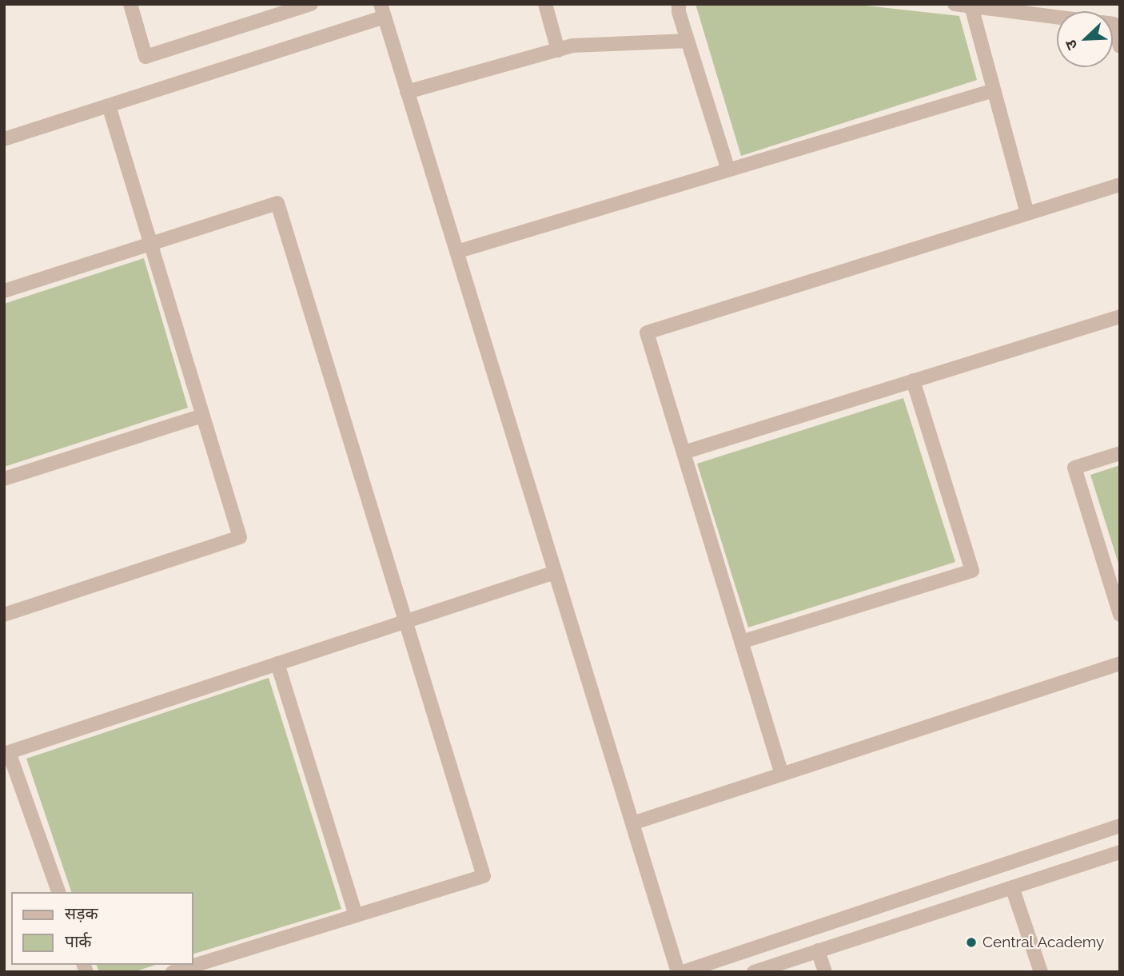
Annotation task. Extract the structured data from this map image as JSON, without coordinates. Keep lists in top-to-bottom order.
{
  "places": ["Central Academy"],
  "legend": ["सड़क", "पार्क"],
  "north": "bottom left"
}
